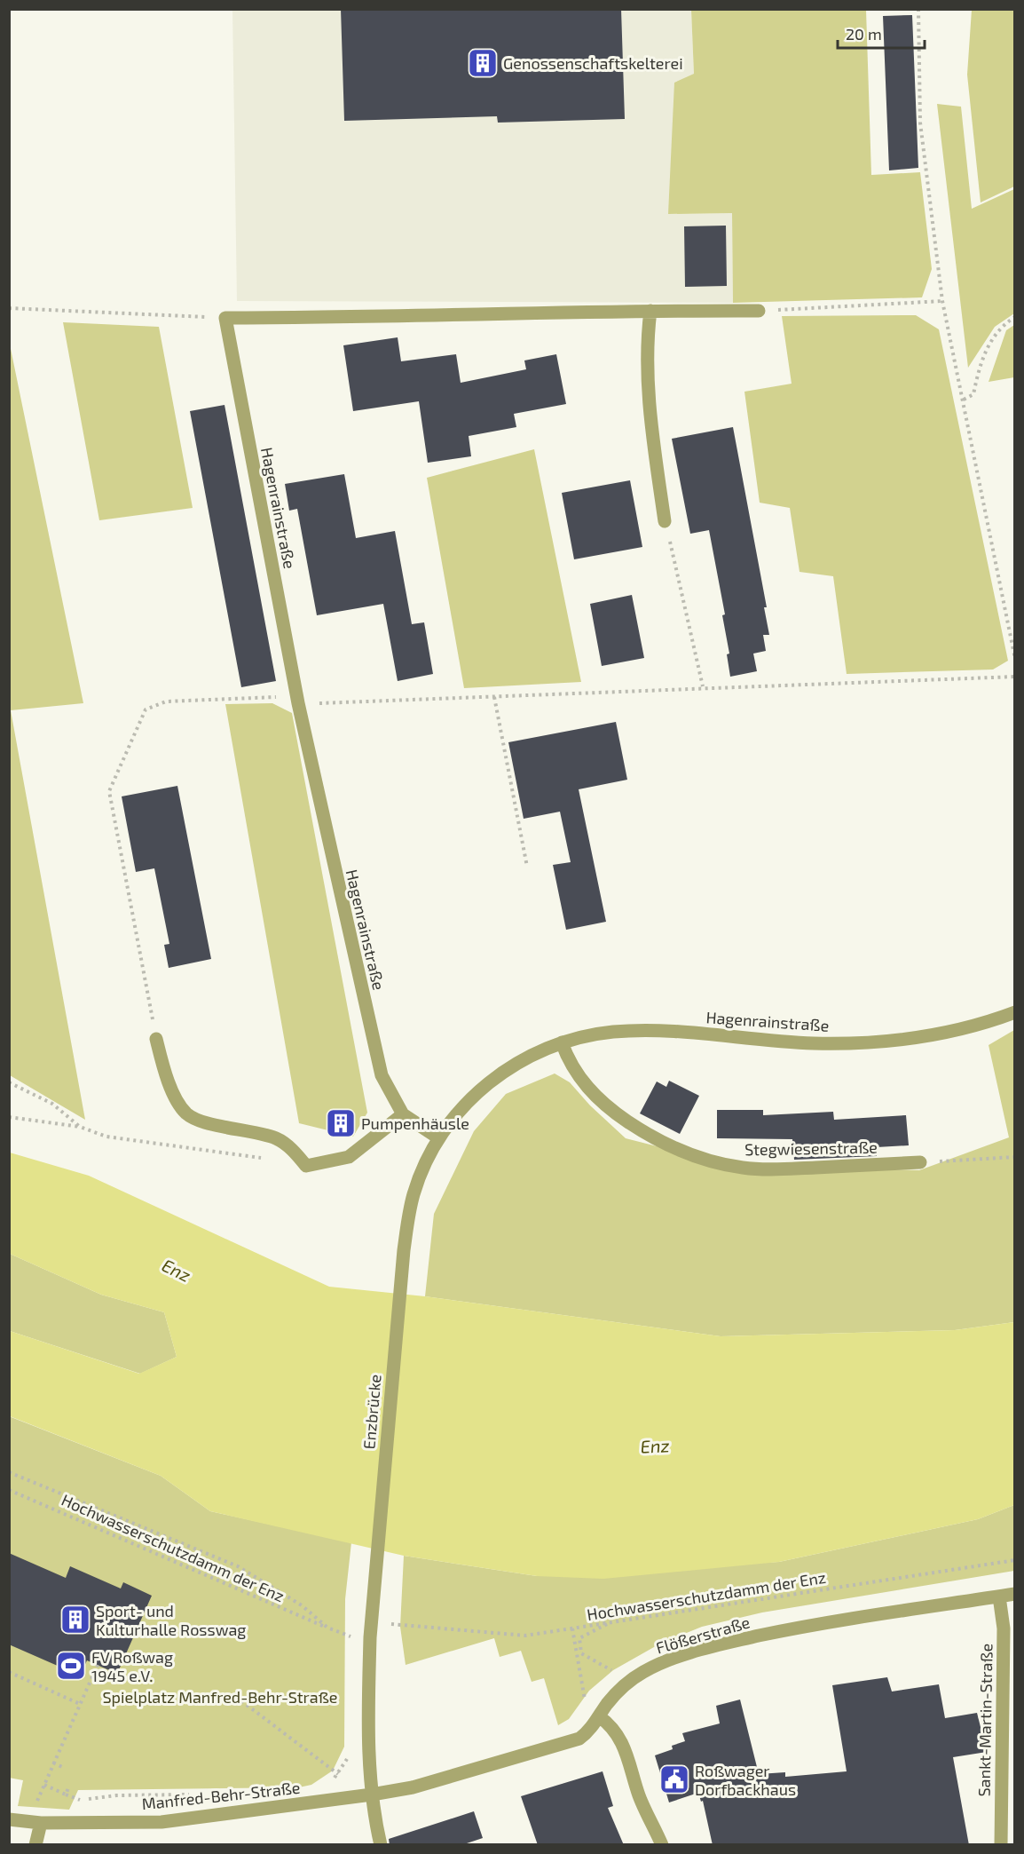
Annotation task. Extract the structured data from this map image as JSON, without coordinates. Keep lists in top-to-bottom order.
{
  "streets": {
    "street": [
      "Hagenrainstraße",
      "Stegwiesenstraße",
      "Enzbrücke",
      "Flößerstraße",
      "Sankt-Martin-Straße",
      "Manfred-Behr-Straße"
    ],
    "path": ["Hochwasserschutzdamm der Enz"]
  },
  "crossings": [
    ["Hagenrainstraße", "Stegwiesenstraße"],
    ["Hagenrainstraße", "Enzbrücke"],
    ["Enzbrücke", "Hochwasserschutzdamm der Enz"],
    ["Enzbrücke", "Flößerstraße"],
    ["Enzbrücke", "Manfred-Behr-Straße"],
    ["Flößerstraße", "Sankt-Martin-Straße"],
    ["Flößerstraße", "Manfred-Behr-Straße"]
  ],
  "water": ["Enz"],
  "parks": ["Spielplatz Manfred-Behr-Straße"],
  "places": {
    "building": ["Genossenschaftskelterei", "Pumpenhäusle", "Sport- und Kulturhalle Rosswag"],
    "sports": ["FV Roßwag 1945 e.V."],
    "public building": ["Roßwager Dorfbackhaus"]
  },
  "scale_bar": "20 m"
}
